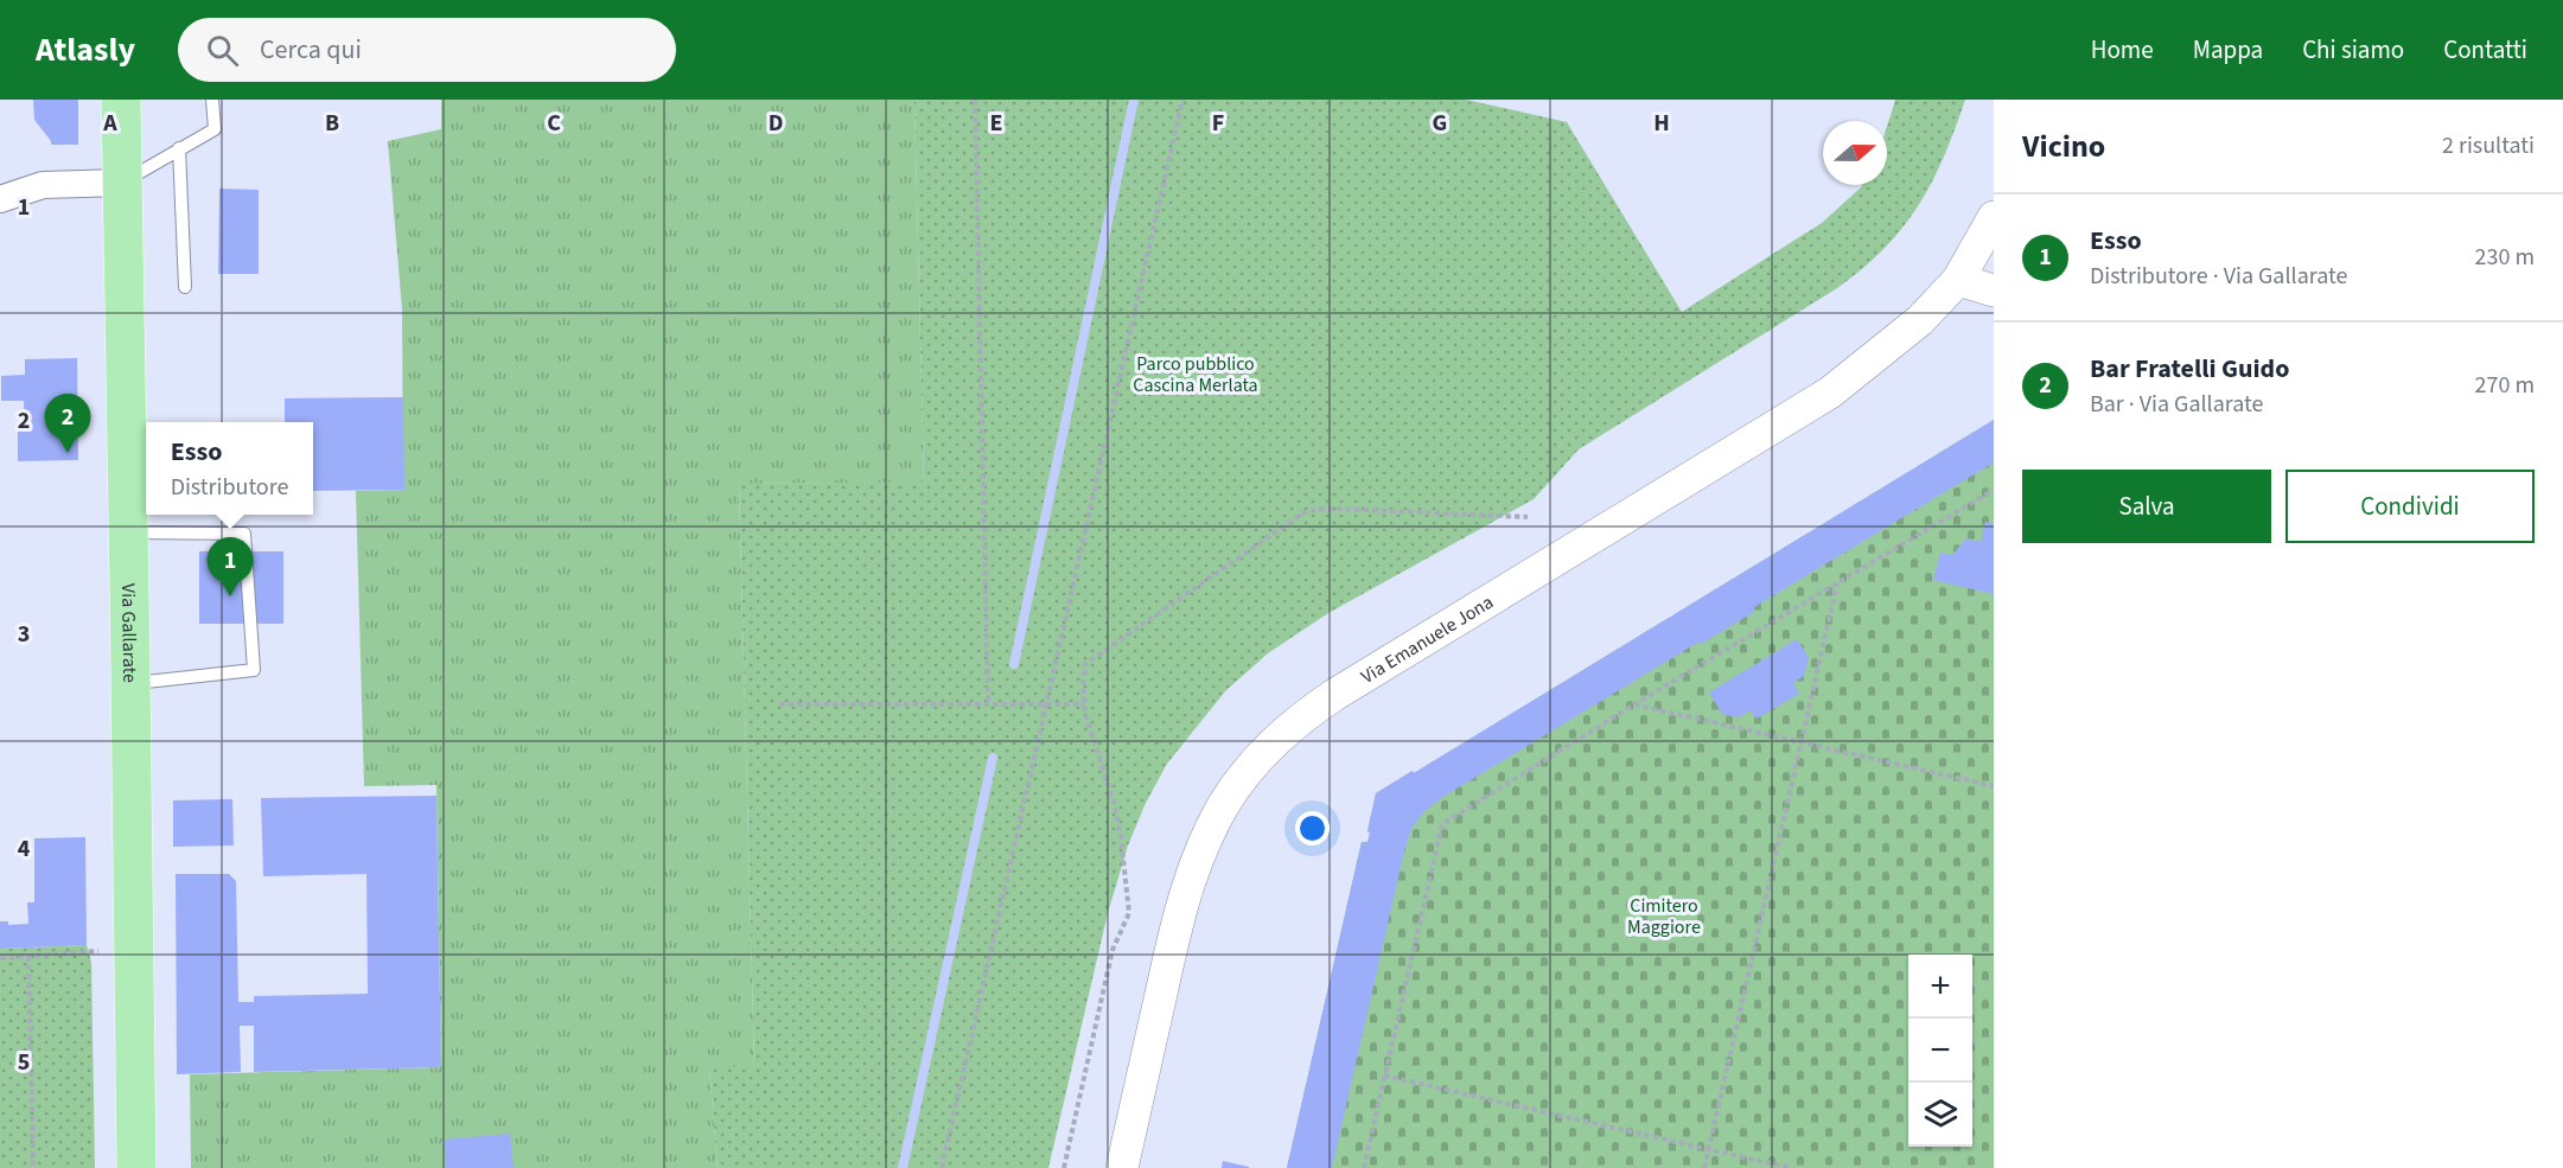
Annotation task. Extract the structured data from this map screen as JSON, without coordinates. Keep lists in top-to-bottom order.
{
  "streets": {
    "main road": ["Via Gallarate"],
    "street": ["Via Emanuele Jona"]
  },
  "parks": ["Parco pubblico Cascina Merlata", "Cimitero Maggiore"],
  "north": "right",
  "page": {
    "header": "Atlasly",
    "search": "Cerca qui",
    "nav": [
      "Home",
      "Mappa",
      "Chi siamo",
      "Contatti"
    ],
    "heading": ["Vicino", "2 risultati"],
    "list": [
      {
        "mark": "1",
        "name": "Esso",
        "note": "Distributore · Via Gallarate",
        "value": "230 m"
      },
      {
        "mark": "2",
        "name": "Bar Fratelli Guido",
        "note": "Bar · Via Gallarate",
        "value": "270 m"
      }
    ],
    "pins": ["2", "1"],
    "popup": ["Esso", "Distributore"],
    "buttons": ["Salva", "Condividi"],
    "map_buttons": ["+", "−"]
  },
  "grid": {
    "columns": [
      "A",
      "B",
      "C",
      "D",
      "E",
      "F",
      "G",
      "H"
    ],
    "rows": [
      "1",
      "2",
      "3",
      "4",
      "5"
    ]
  }
}
